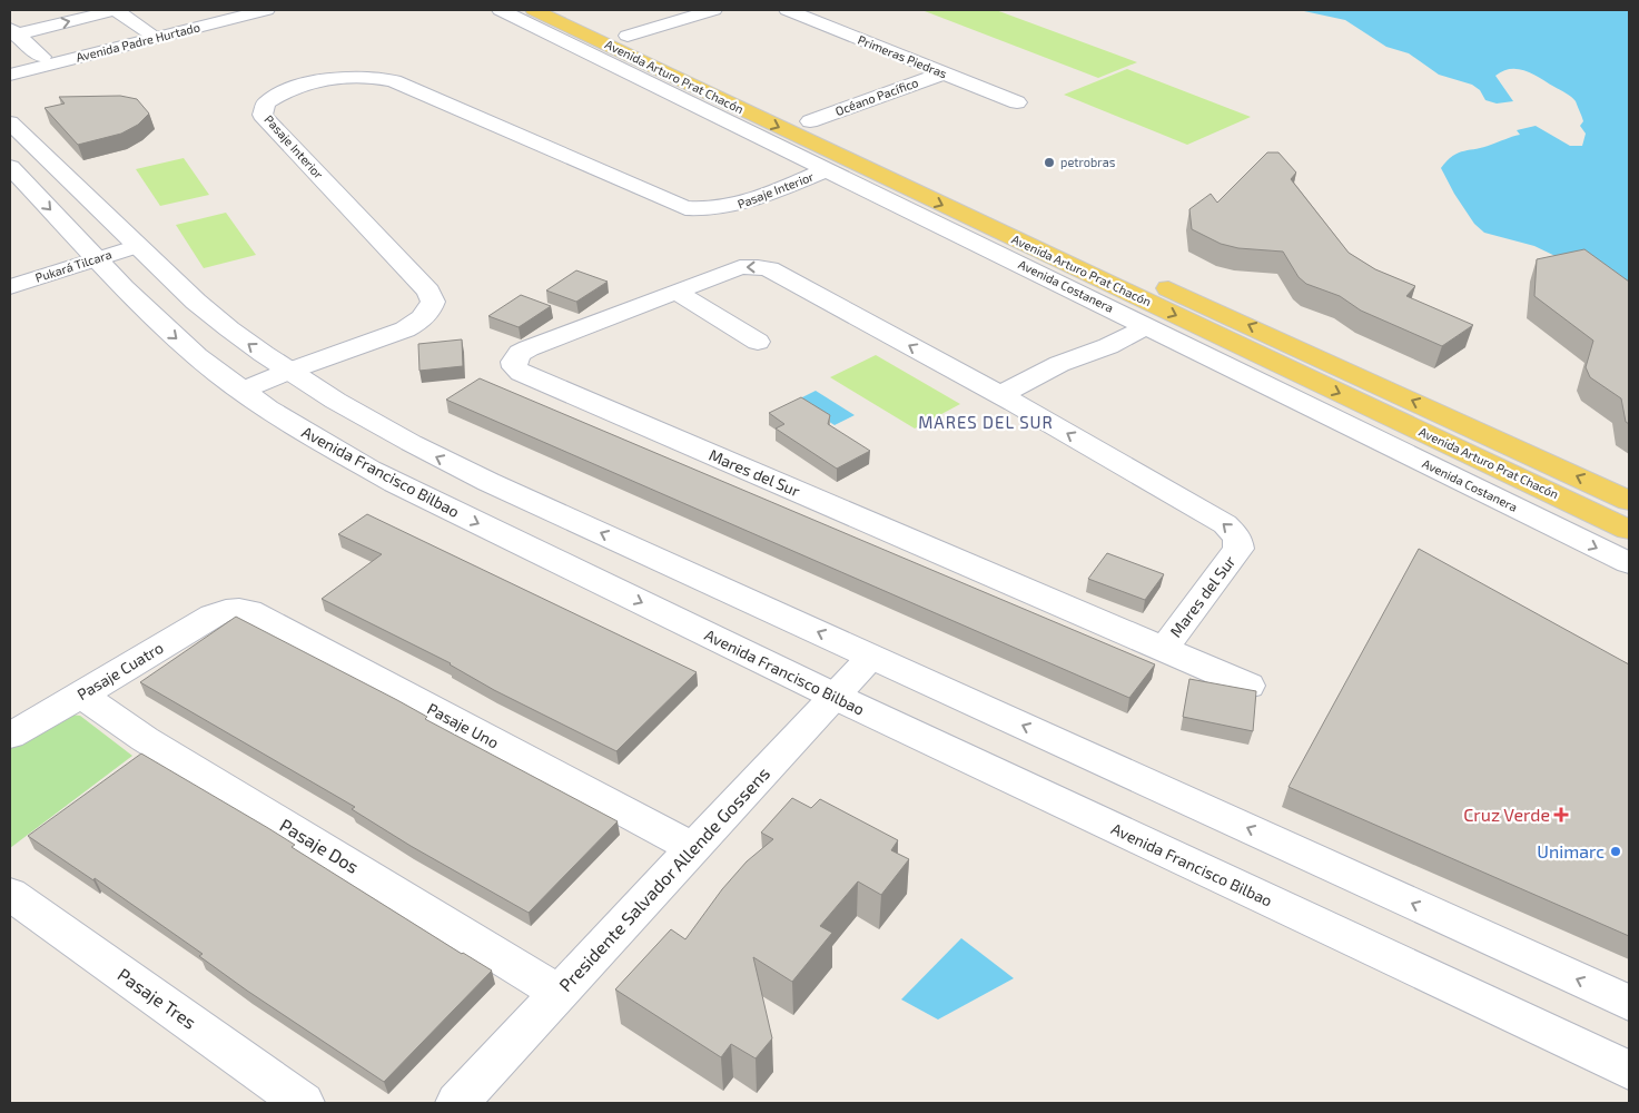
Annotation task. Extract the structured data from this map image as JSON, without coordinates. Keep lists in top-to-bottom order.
{
  "streets": {
    "main road": ["Avenida Arturo Prat Chacón"],
    "street": [
      "Avenida Padre Hurtado",
      "Primeras Piedras",
      "Océano Pacífico",
      "Pasaje Interior",
      "Pukará Tilcara",
      "Avenida Costanera",
      "Avenida Francisco Bilbao",
      "Mares del Sur",
      "Pasaje Cuatro",
      "Pasaje Uno",
      "Pasaje Dos",
      "Presidente Salvador Allende Gossens",
      "Pasaje Tres"
    ]
  },
  "crossings": [
    ["Primeras Piedras", "Océano Pacífico"],
    ["Avenida Arturo Prat Chacón", "Océano Pacífico"],
    ["Pasaje Interior", "Avenida Costanera"],
    ["Pasaje Interior", "Avenida Francisco Bilbao"],
    ["Pukará Tilcara", "Avenida Francisco Bilbao"],
    ["Avenida Francisco Bilbao", "Presidente Salvador Allende Gossens"],
    ["Pasaje Cuatro", "Pasaje Uno"],
    ["Pasaje Cuatro", "Pasaje Dos"],
    ["Pasaje Uno", "Presidente Salvador Allende Gossens"],
    ["Pasaje Dos", "Presidente Salvador Allende Gossens"]
  ],
  "one_way": ["Avenida Costanera"],
  "districts": ["MARES DEL SUR"],
  "places": {
    "other": ["petrobras", "Unimarc"],
    "health": ["Cruz Verde"]
  }
}
